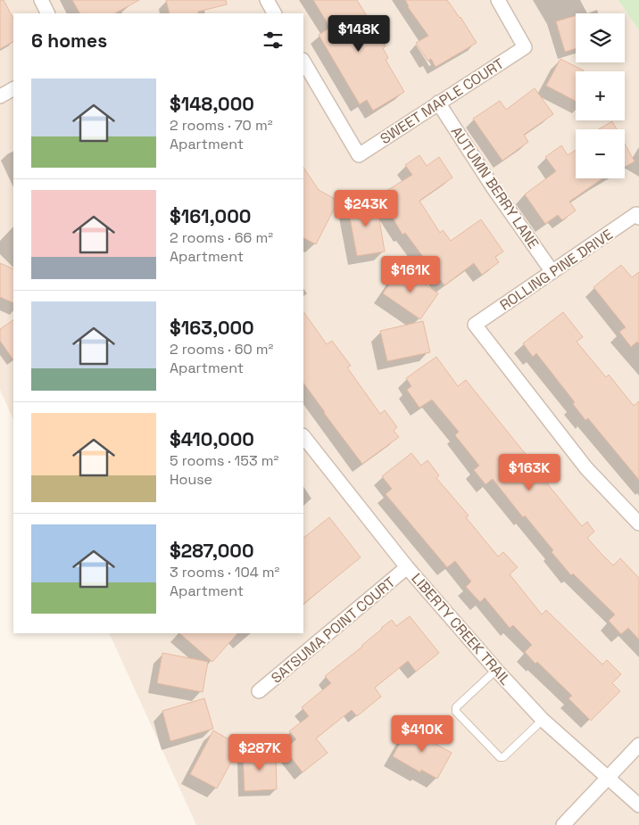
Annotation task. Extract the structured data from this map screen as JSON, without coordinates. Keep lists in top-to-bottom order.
{
  "streets": {
    "street": [
      "SWEET MAPLE COURT",
      "AUTUMN BERRY LANE",
      "ROLLING PINE DRIVE",
      "LIBERTY CREEK TRAIL",
      "SATSUMA POINT COURT"
    ]
  },
  "crossings": [
    ["SWEET MAPLE COURT", "AUTUMN BERRY LANE"],
    ["AUTUMN BERRY LANE", "ROLLING PINE DRIVE"],
    ["LIBERTY CREEK TRAIL", "SATSUMA POINT COURT"]
  ],
  "page": {
    "map_buttons": ["+", "−"],
    "heading": "6 homes",
    "price": [
      "$148K",
      "$243K",
      "$161K",
      "$163K",
      "$410K",
      "$287K"
    ],
    "list": [
      {
        "name": "$148,000",
        "note": "2 rooms · 70 m² · Apartment"
      },
      {
        "name": "$161,000",
        "note": "2 rooms · 66 m² · Apartment"
      },
      {
        "name": "$163,000",
        "note": "2 rooms · 60 m² · Apartment"
      },
      {
        "name": "$410,000",
        "note": "5 rooms · 153 m² · House"
      },
      {
        "name": "$287,000",
        "note": "3 rooms · 104 m² · Apartment"
      }
    ]
  }
}
